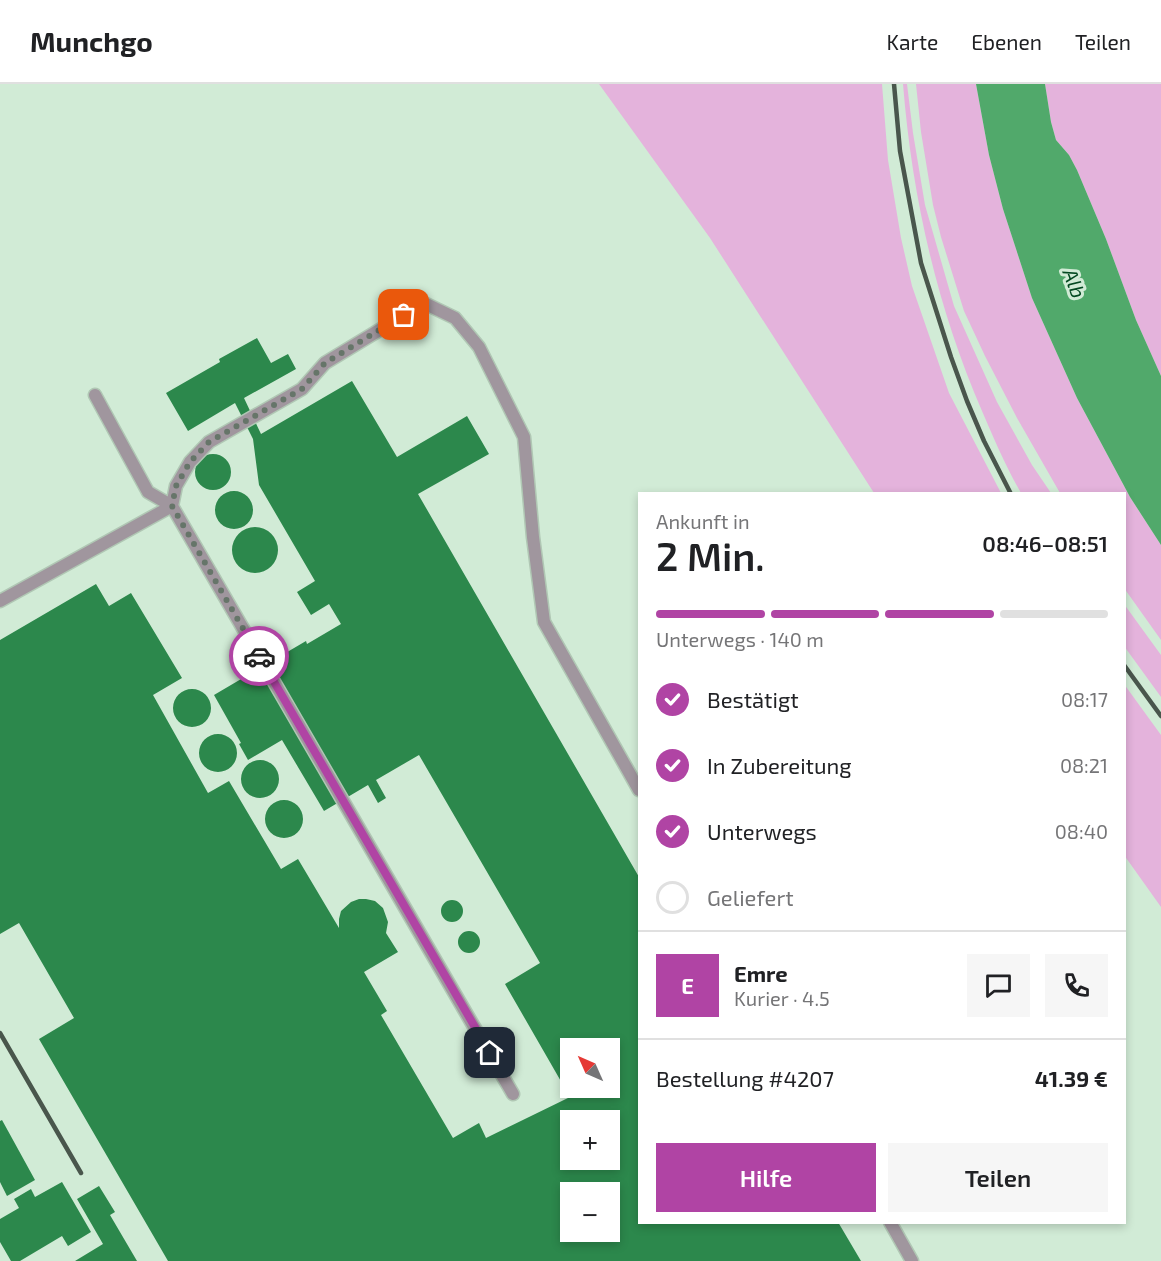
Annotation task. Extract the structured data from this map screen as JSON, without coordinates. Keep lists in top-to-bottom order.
{
  "water": ["Alb"],
  "north": "top left",
  "page": {
    "header": "Munchgo",
    "nav": ["Karte", "Ebenen", "Teilen"],
    "heading": ["2 Min.", "Ankunft in", "08:46–08:51"],
    "panel": [
      "Emre",
      "Kurier · 4.5",
      "Bestellung #4207",
      "41.39 €"
    ],
    "bar": "Unterwegs · 140 m",
    "list": [
      ["Bestätigt", "08:17"],
      ["In Zubereitung", "08:21"],
      ["Unterwegs", "08:40"],
      "Geliefert"
    ],
    "round": "E",
    "map_buttons": ["+", "−"],
    "buttons": ["Hilfe", "Teilen"]
  }
}
